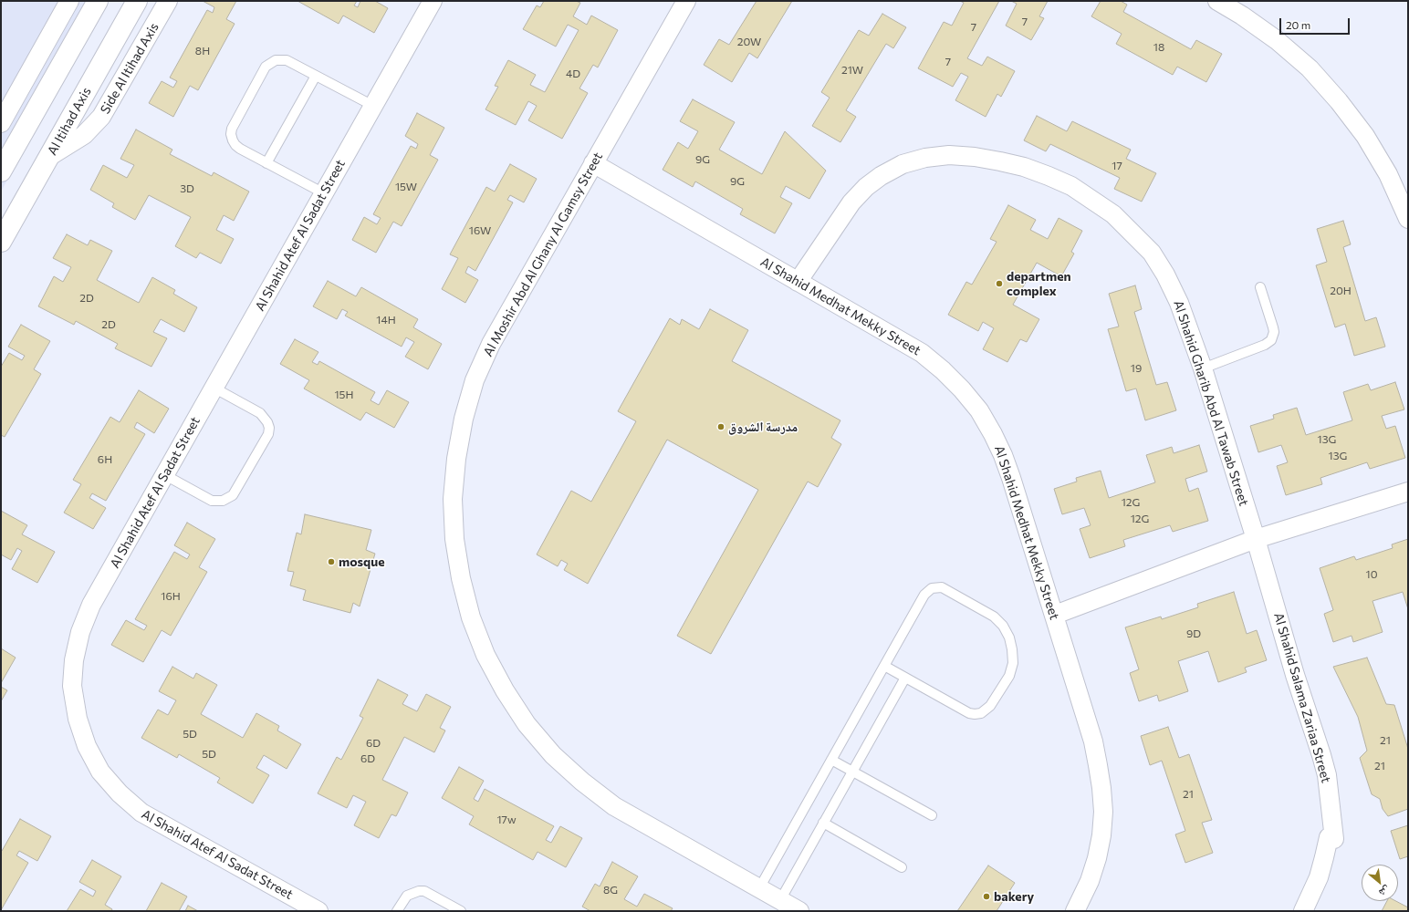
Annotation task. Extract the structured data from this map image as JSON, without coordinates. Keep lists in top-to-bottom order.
{
  "streets": {
    "street": [
      "Side Al Itihad Axis",
      "Al Itihad Axis",
      "Al Shahid Atef Al Sadat Street",
      "Al Moshir Abd Al Ghany Al Gamsy Street",
      "Al Shahid Medhat Mekky Street",
      "Al Shahid Gharib Abd Al Tawab Street",
      "Al Shahid Salama Zariaa Street"
    ]
  },
  "crossings": [
    ["Side Al Itihad Axis", "Al Itihad Axis"],
    ["Al Moshir Abd Al Ghany Al Gamsy Street", "Al Shahid Medhat Mekky Street"],
    ["Al Shahid Medhat Mekky Street", "Al Shahid Gharib Abd Al Tawab Street"],
    ["Al Shahid Gharib Abd Al Tawab Street", "Al Shahid Salama Zariaa Street"]
  ],
  "places": [
    "departmen complex",
    "مدرسة الشروق",
    "mosque",
    "bakery"
  ],
  "house_numbers": [
    "7",
    "7",
    "20W",
    "18",
    "8H",
    "7",
    "21W",
    "4D",
    "9G",
    "17",
    "9G",
    "15W",
    "3D",
    "16W",
    "20H",
    "2D",
    "14H",
    "2D",
    "19",
    "15H",
    "13G",
    "13G",
    "6H",
    "12G",
    "12G",
    "10",
    "16H",
    "9D",
    "5D",
    "21",
    "6D",
    "5D",
    "6D",
    "21",
    "21",
    "17w",
    "8G"
  ],
  "scale_bar": "20 m",
  "north": "bottom right"
}
